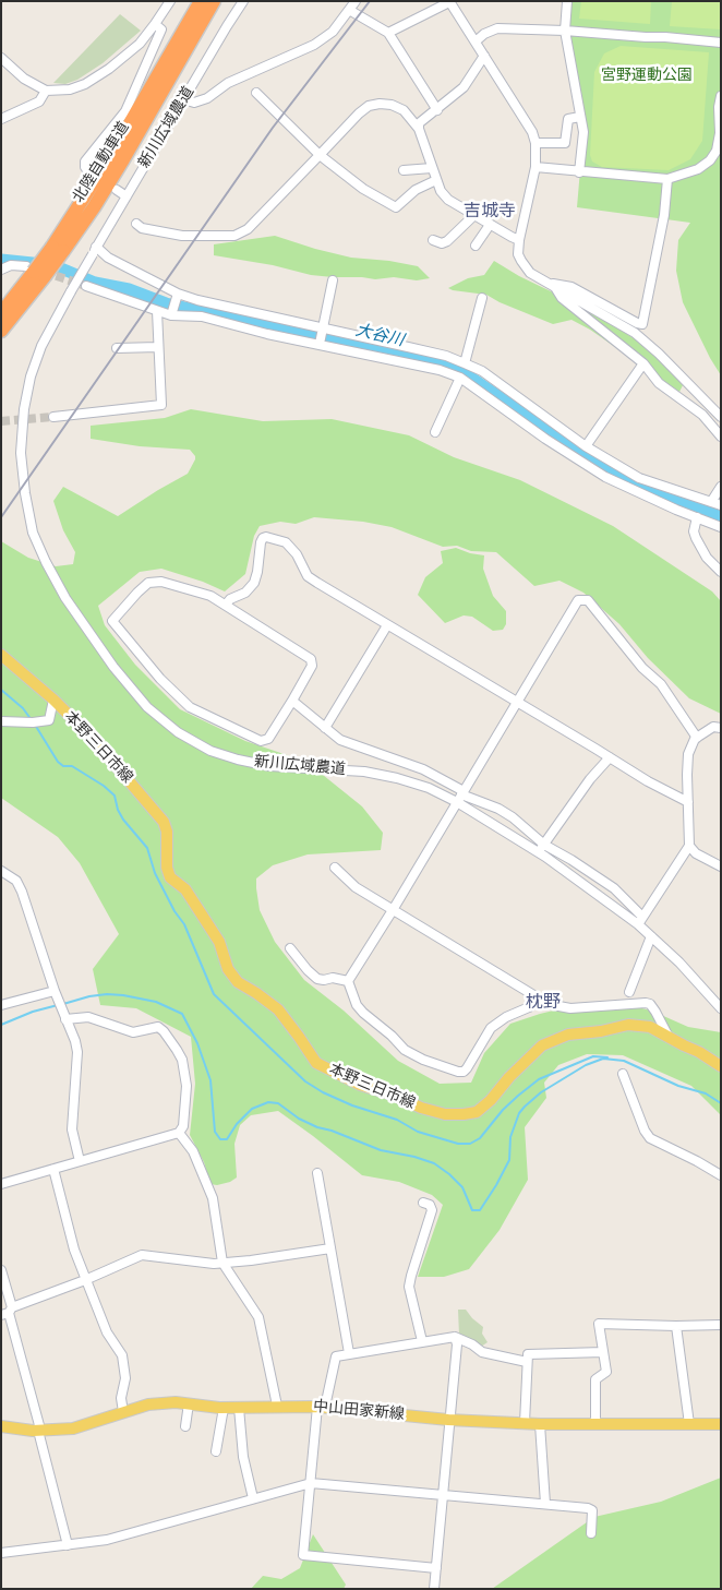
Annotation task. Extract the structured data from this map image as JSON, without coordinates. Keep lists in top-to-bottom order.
{
  "streets": {
    "highway": ["北陸自動車道"],
    "main road": ["本野三日市線", "中山田家新線"],
    "street": ["新川広域農道"]
  },
  "districts": ["吉城寺", "枕野"],
  "water": ["大谷川"],
  "parks": ["宮野運動公園"]
}
